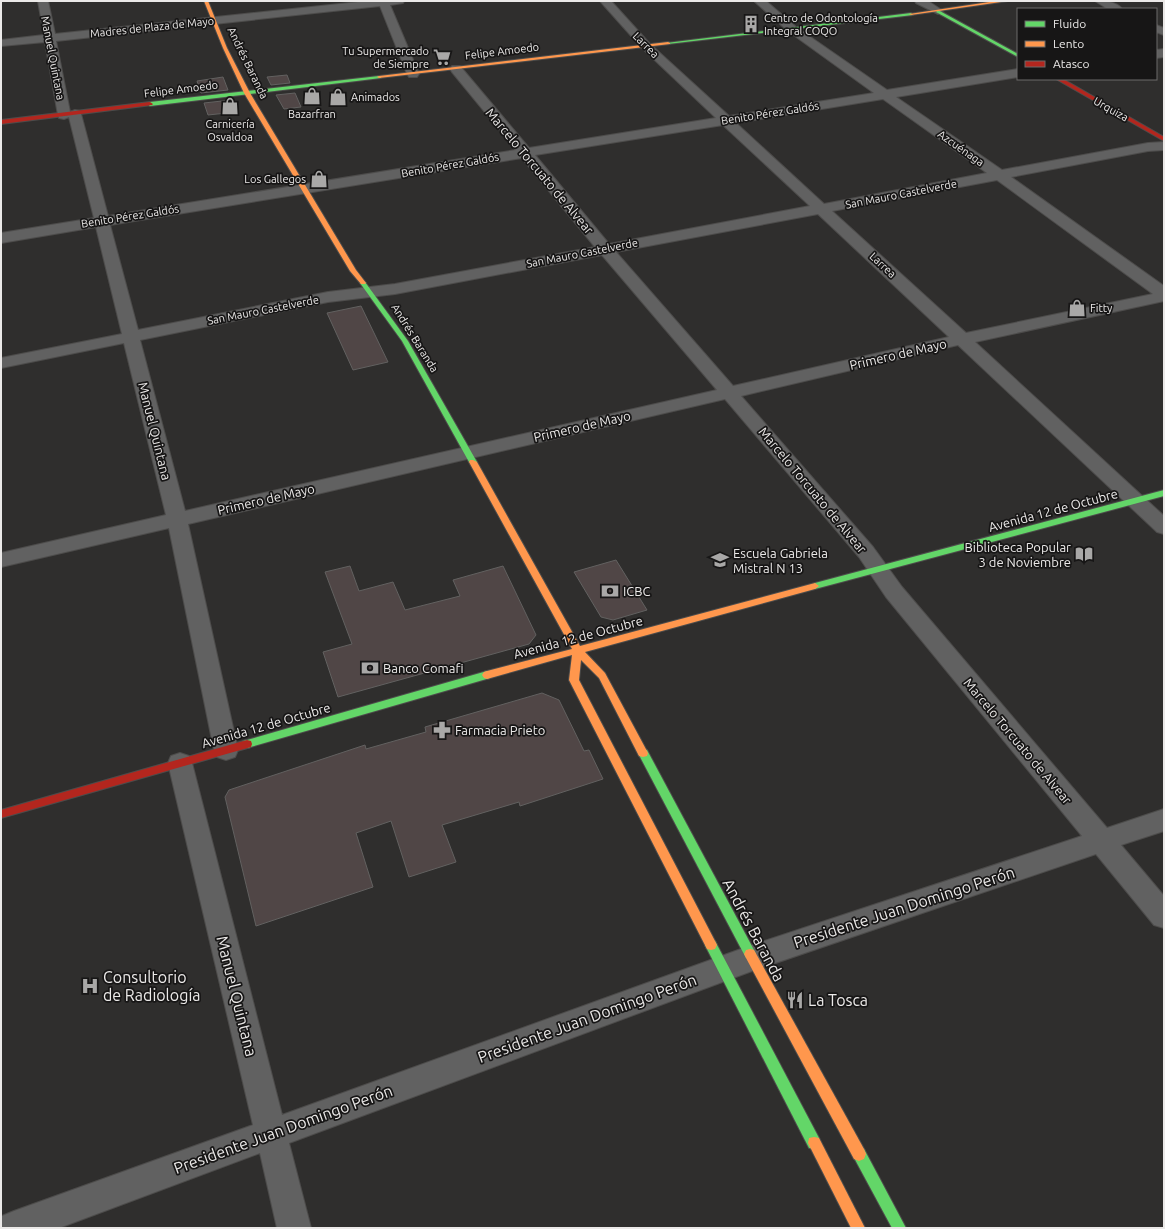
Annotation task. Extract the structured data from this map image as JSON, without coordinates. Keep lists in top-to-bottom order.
{
  "streets": {
    "main road": [
      "Felipe Amoedo",
      "Andrés Baranda",
      "Urquiza",
      "Avenida 12 de Octubre"
    ],
    "street": [
      "Madres de Plaza de Mayo",
      "Larrea",
      "Manuel Quintana",
      "Benito Pérez Galdós",
      "Azcuénaga",
      "Marcelo Torcuato de Alvear",
      "San Mauro Castelverde",
      "Primero de Mayo",
      "Presidente Juan Domingo Perón"
    ]
  },
  "crossings": [
    ["Madres de Plaza de Mayo", "Manuel Quintana"],
    ["Madres de Plaza de Mayo", "Andrés Baranda"],
    ["Larrea", "Felipe Amoedo"],
    ["Larrea", "Benito Pérez Galdós"],
    ["Larrea", "San Mauro Castelverde"],
    ["Larrea", "Primero de Mayo"],
    ["Larrea", "Avenida 12 de Octubre"],
    ["Felipe Amoedo", "Manuel Quintana"],
    ["Felipe Amoedo", "Andrés Baranda"],
    ["Felipe Amoedo", "Azcuénaga"],
    ["Felipe Amoedo", "Marcelo Torcuato de Alvear"],
    ["Manuel Quintana", "Benito Pérez Galdós"],
    ["Manuel Quintana", "San Mauro Castelverde"],
    ["Manuel Quintana", "Primero de Mayo"],
    ["Manuel Quintana", "Avenida 12 de Octubre"],
    ["Manuel Quintana", "Presidente Juan Domingo Perón"],
    ["Andrés Baranda", "Benito Pérez Galdós"],
    ["Andrés Baranda", "San Mauro Castelverde"],
    ["Andrés Baranda", "Primero de Mayo"],
    ["Andrés Baranda", "Avenida 12 de Octubre"],
    ["Andrés Baranda", "Presidente Juan Domingo Perón"],
    ["Benito Pérez Galdós", "Azcuénaga"],
    ["Benito Pérez Galdós", "Marcelo Torcuato de Alvear"],
    ["Azcuénaga", "San Mauro Castelverde"],
    ["Azcuénaga", "Primero de Mayo"],
    ["Marcelo Torcuato de Alvear", "San Mauro Castelverde"],
    ["Marcelo Torcuato de Alvear", "Primero de Mayo"],
    ["Marcelo Torcuato de Alvear", "Avenida 12 de Octubre"],
    ["Marcelo Torcuato de Alvear", "Presidente Juan Domingo Perón"]
  ],
  "places": {
    "building": ["Centro de Odontología Integral COQO"],
    "supermarket": ["Tu Supermercado de Siempre"],
    "shop": [
      "Bazarfran",
      "Animados",
      "Carnicería Osvaldoa",
      "Los Gallegos",
      "Fitty"
    ],
    "library": ["Biblioteca Popular 3 de Noviembre"],
    "school or university": ["Escuela Gabriela Mistral N 13"],
    "bank": ["ICBC", "Banco Comafi"],
    "pharmacy": ["Farmacia Prieto"],
    "hospital": ["Consultorio de Radiología"],
    "restaurant": ["La Tosca"]
  },
  "legend": ["Fluido", "Lento", "Atasco"]
}
